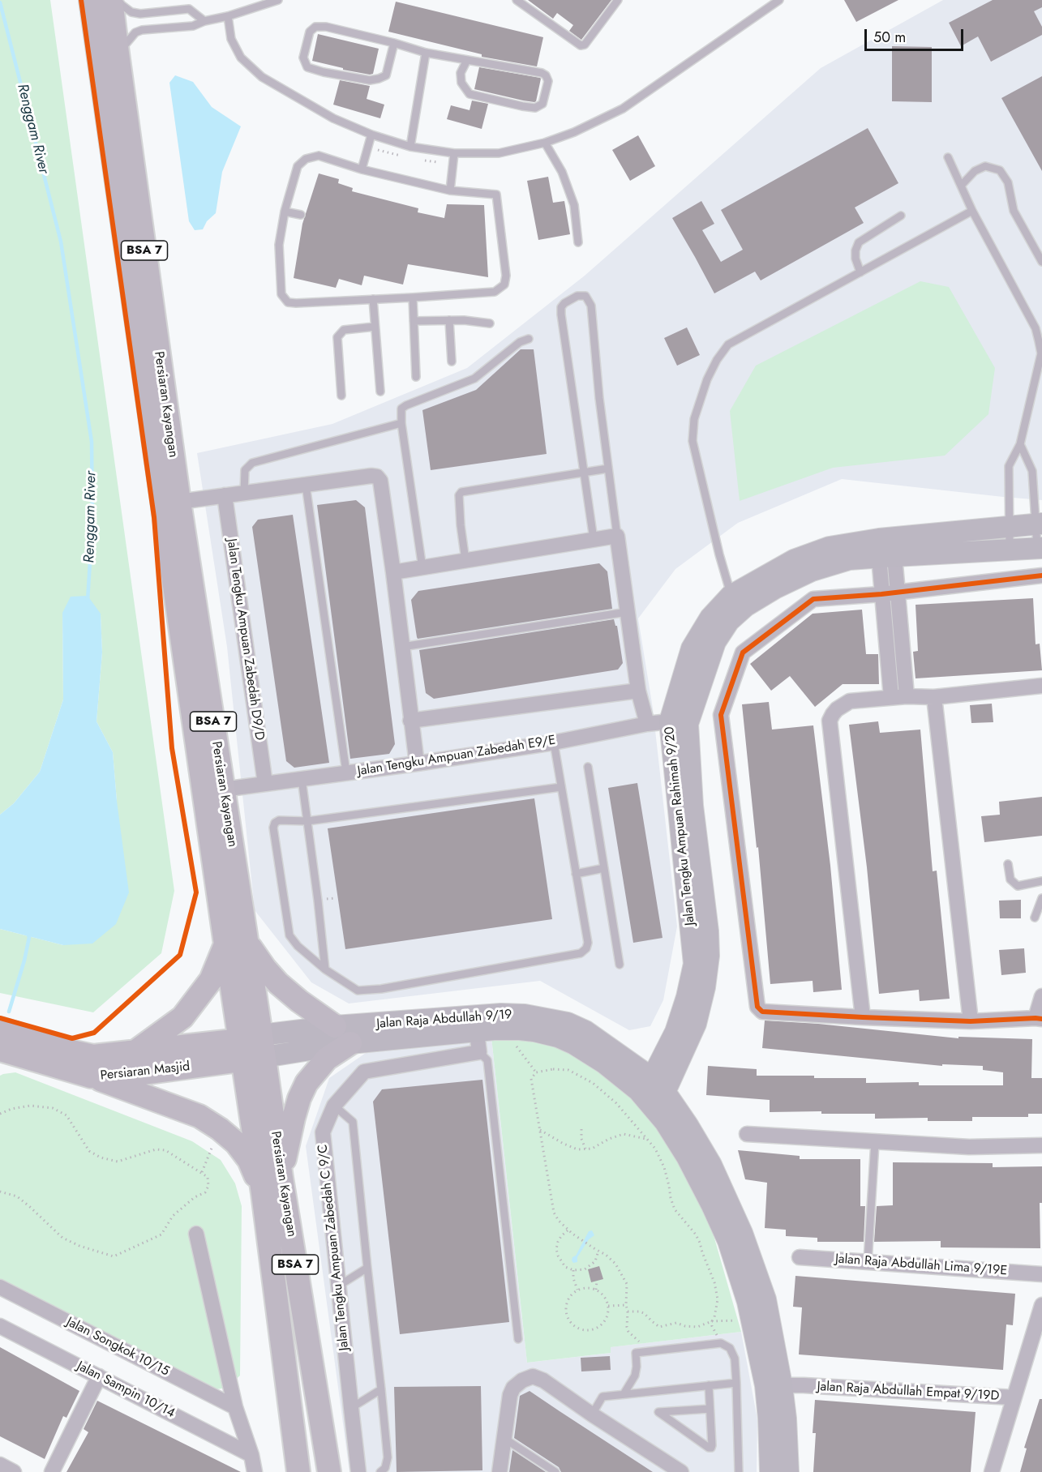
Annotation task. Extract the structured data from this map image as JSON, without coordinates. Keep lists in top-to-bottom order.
{
  "streets": {
    "main road": ["BSA 7", "Persiaran Kayangan", "Persiaran Masjid"],
    "street": [
      "Jalan Tengku Ampuan Zabedah D9/D",
      "Jalan Tengku Ampuan Zabedah E9/E",
      "Jalan Tengku Ampuan Rahimah 9/20",
      "Jalan Raja Abdullah 9/19",
      "Jalan Tengku Ampuan Zabedah C 9/C",
      "Jalan Raja Abdullah Lima 9/19E",
      "Jalan Songkok 10/15",
      "Jalan Sampin 10/14",
      "Jalan Raja Abdullah Empat 9/19D"
    ]
  },
  "crossings": [
    ["Persiaran Kayangan", "Jalan Tengku Ampuan Zabedah E9/E"],
    ["Persiaran Kayangan", "Jalan Raja Abdullah 9/19"],
    ["Persiaran Kayangan", "Persiaran Masjid"],
    ["Jalan Tengku Ampuan Zabedah D9/D", "Jalan Tengku Ampuan Zabedah E9/E"],
    ["Jalan Tengku Ampuan Zabedah E9/E", "Jalan Tengku Ampuan Rahimah 9/20"],
    ["Jalan Tengku Ampuan Rahimah 9/20", "Jalan Raja Abdullah 9/19"],
    ["Jalan Raja Abdullah 9/19", "Persiaran Masjid"],
    ["Jalan Raja Abdullah 9/19", "Jalan Raja Abdullah Empat 9/19D"]
  ],
  "water": ["Renggam River"],
  "scale_bar": "50 m"
}
